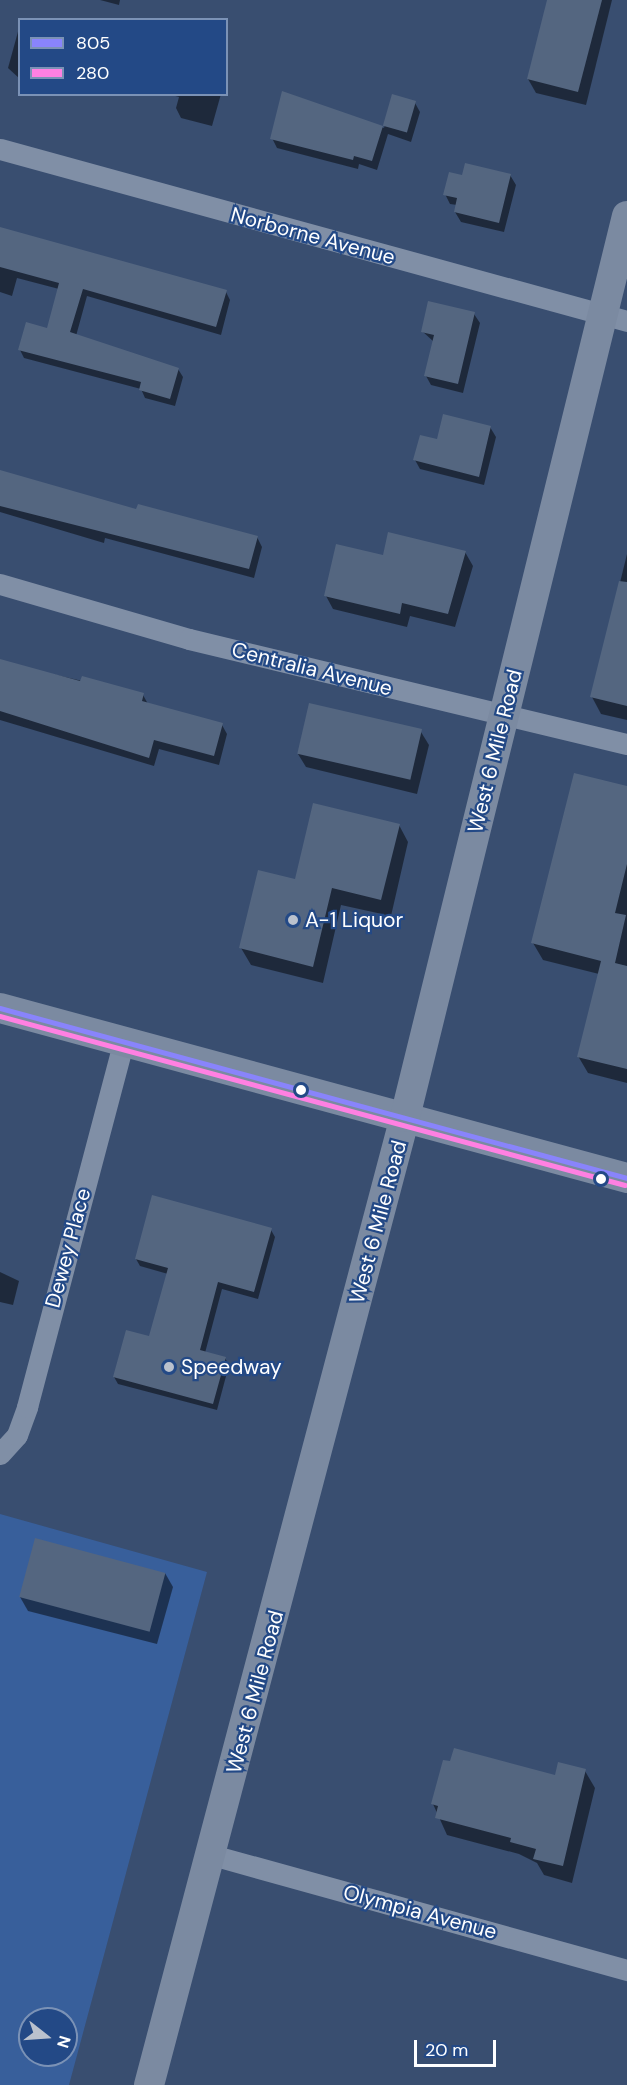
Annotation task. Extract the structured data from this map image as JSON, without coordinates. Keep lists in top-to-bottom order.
{
  "streets": {
    "main road": ["West 6 Mile Road"],
    "street": [
      "Norborne Avenue",
      "Centralia Avenue",
      "Dewey Place",
      "Olympia Avenue"
    ]
  },
  "crossings": [
    ["Norborne Avenue", "West 6 Mile Road"],
    ["Centralia Avenue", "West 6 Mile Road"],
    ["West 6 Mile Road", "Olympia Avenue"]
  ],
  "places": ["A-1 Liquor", "Speedway"],
  "lines": ["transit line 805", "transit line 280"],
  "legend": ["805", "280"],
  "scale_bar": "20 m",
  "north": "right"
}
